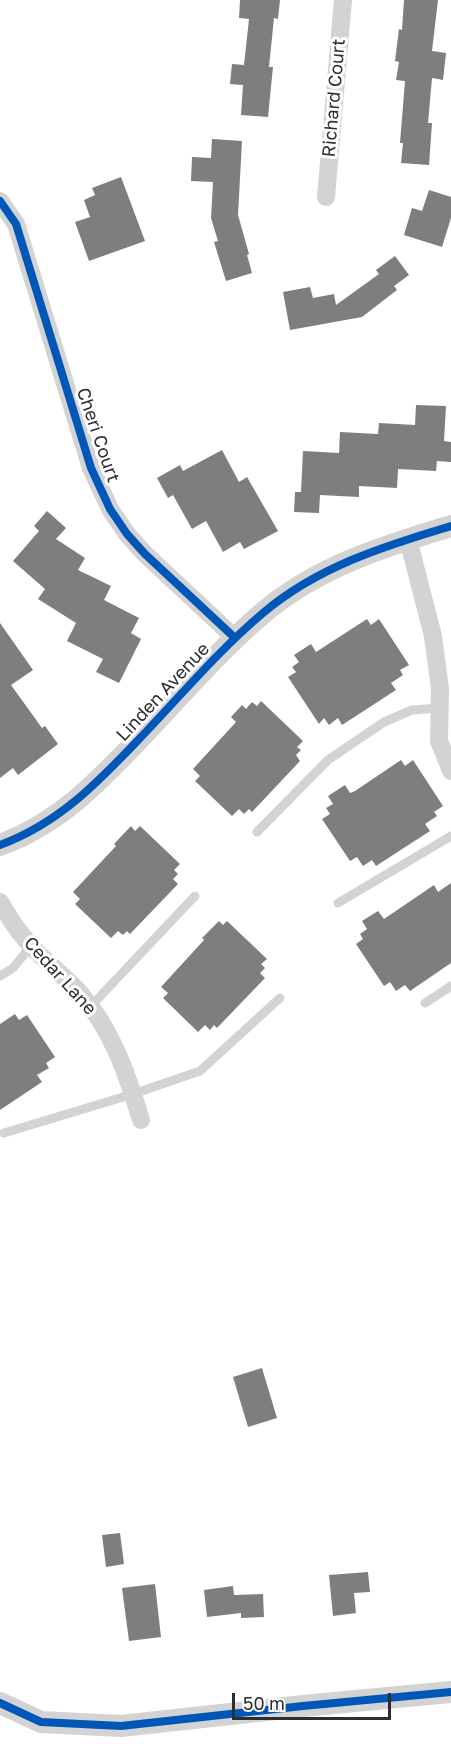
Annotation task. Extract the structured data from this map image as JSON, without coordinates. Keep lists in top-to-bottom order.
{
  "streets": {
    "street": [
      "Richard Court",
      "Cheri Court",
      "Linden Avenue",
      "Cedar Lane"
    ]
  },
  "crossings": [
    ["Cheri Court", "Linden Avenue"]
  ],
  "scale_bar": "50 m"
}
